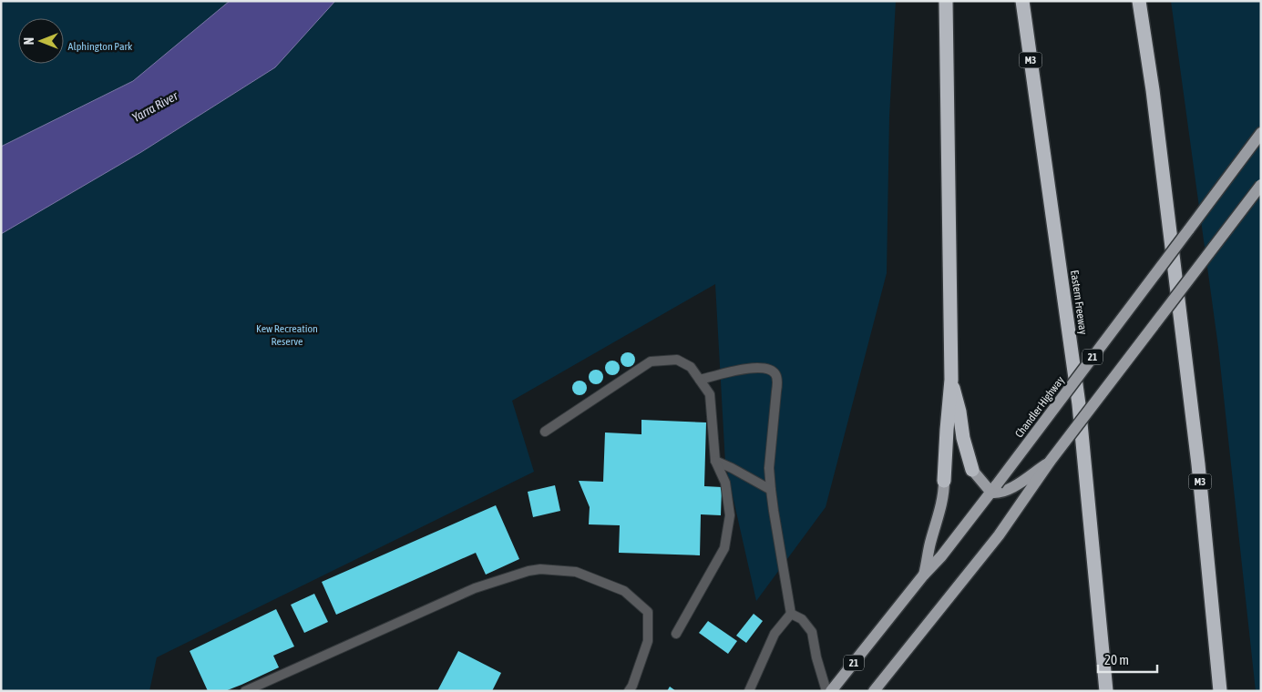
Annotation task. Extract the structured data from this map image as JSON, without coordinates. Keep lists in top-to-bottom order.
{
  "streets": {
    "highway": ["M3", "Eastern Freeway"],
    "main road": ["21", "Chandler Highway"]
  },
  "water": ["Yarra River"],
  "parks": ["Alphington Park", "Kew Recreation Reserve"],
  "scale_bar": "20 m",
  "north": "left"
}
